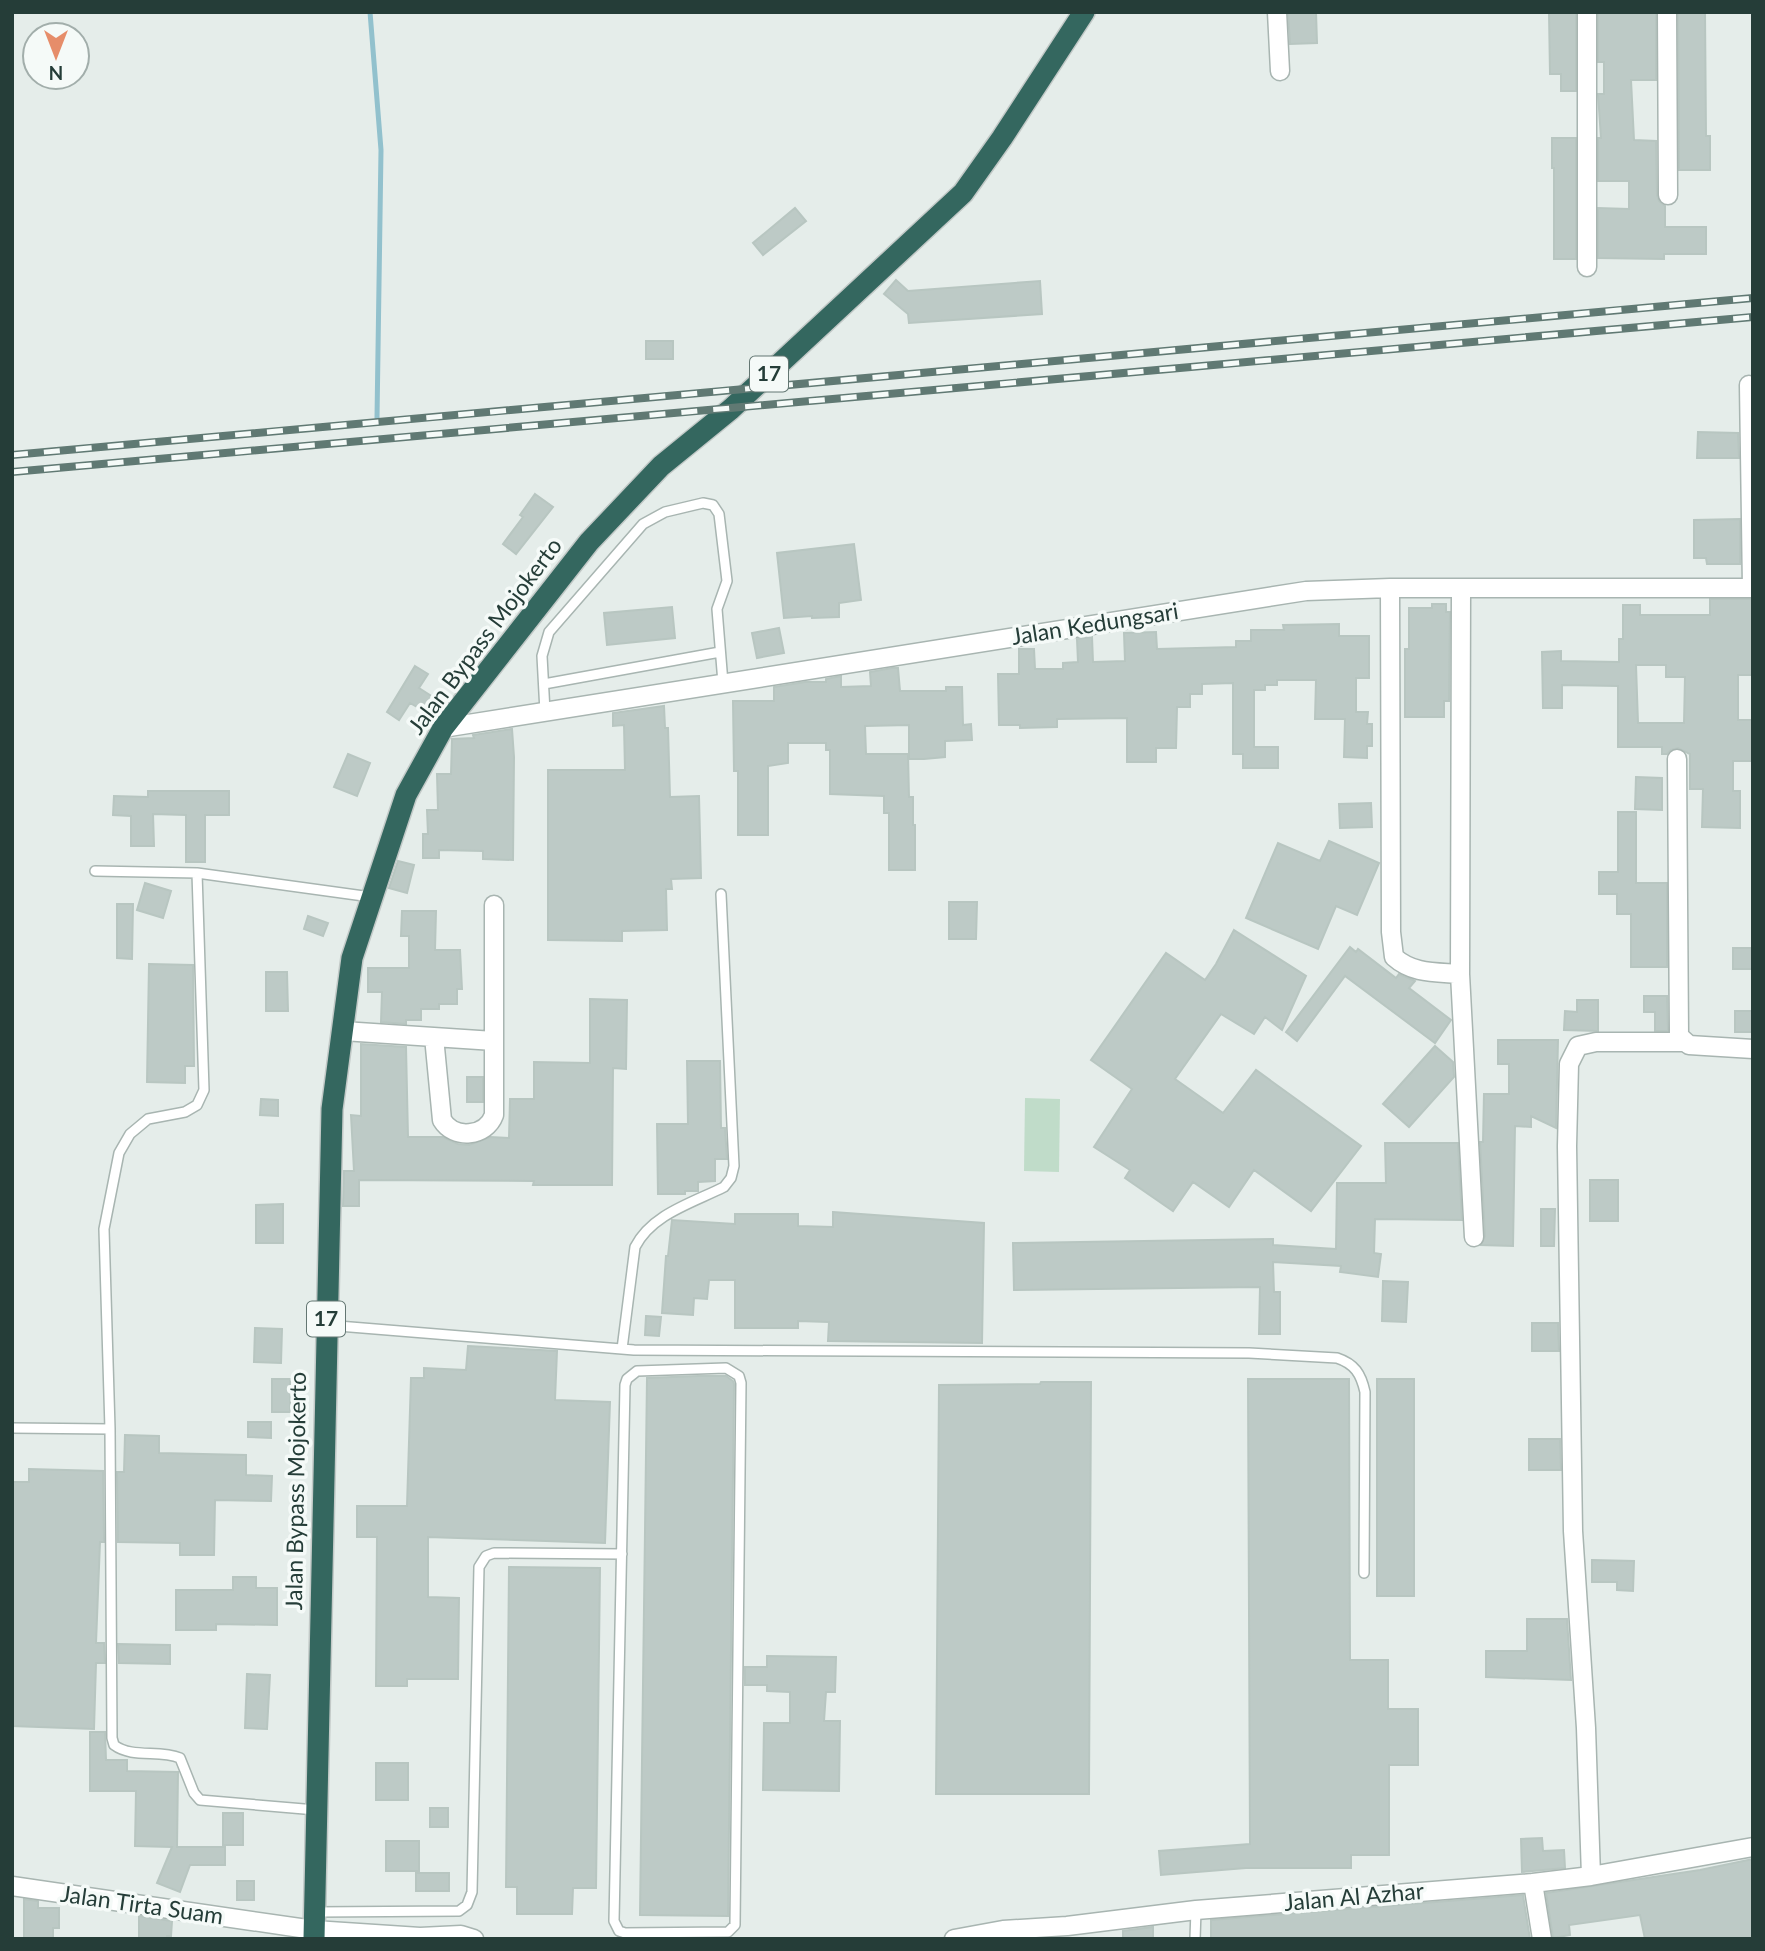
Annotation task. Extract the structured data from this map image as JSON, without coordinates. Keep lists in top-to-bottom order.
{
  "streets": {
    "highway": ["17", "Jalan Bypass Mojokerto"],
    "street": ["Jalan Kedungsari", "Jalan Al Azhar", "Jalan Tirta Suam"]
  },
  "crossings": [
    ["Jalan Kedungsari", "Jalan Bypass Mojokerto"],
    ["Jalan Bypass Mojokerto", "Jalan Tirta Suam"]
  ],
  "north": "bottom"
}
